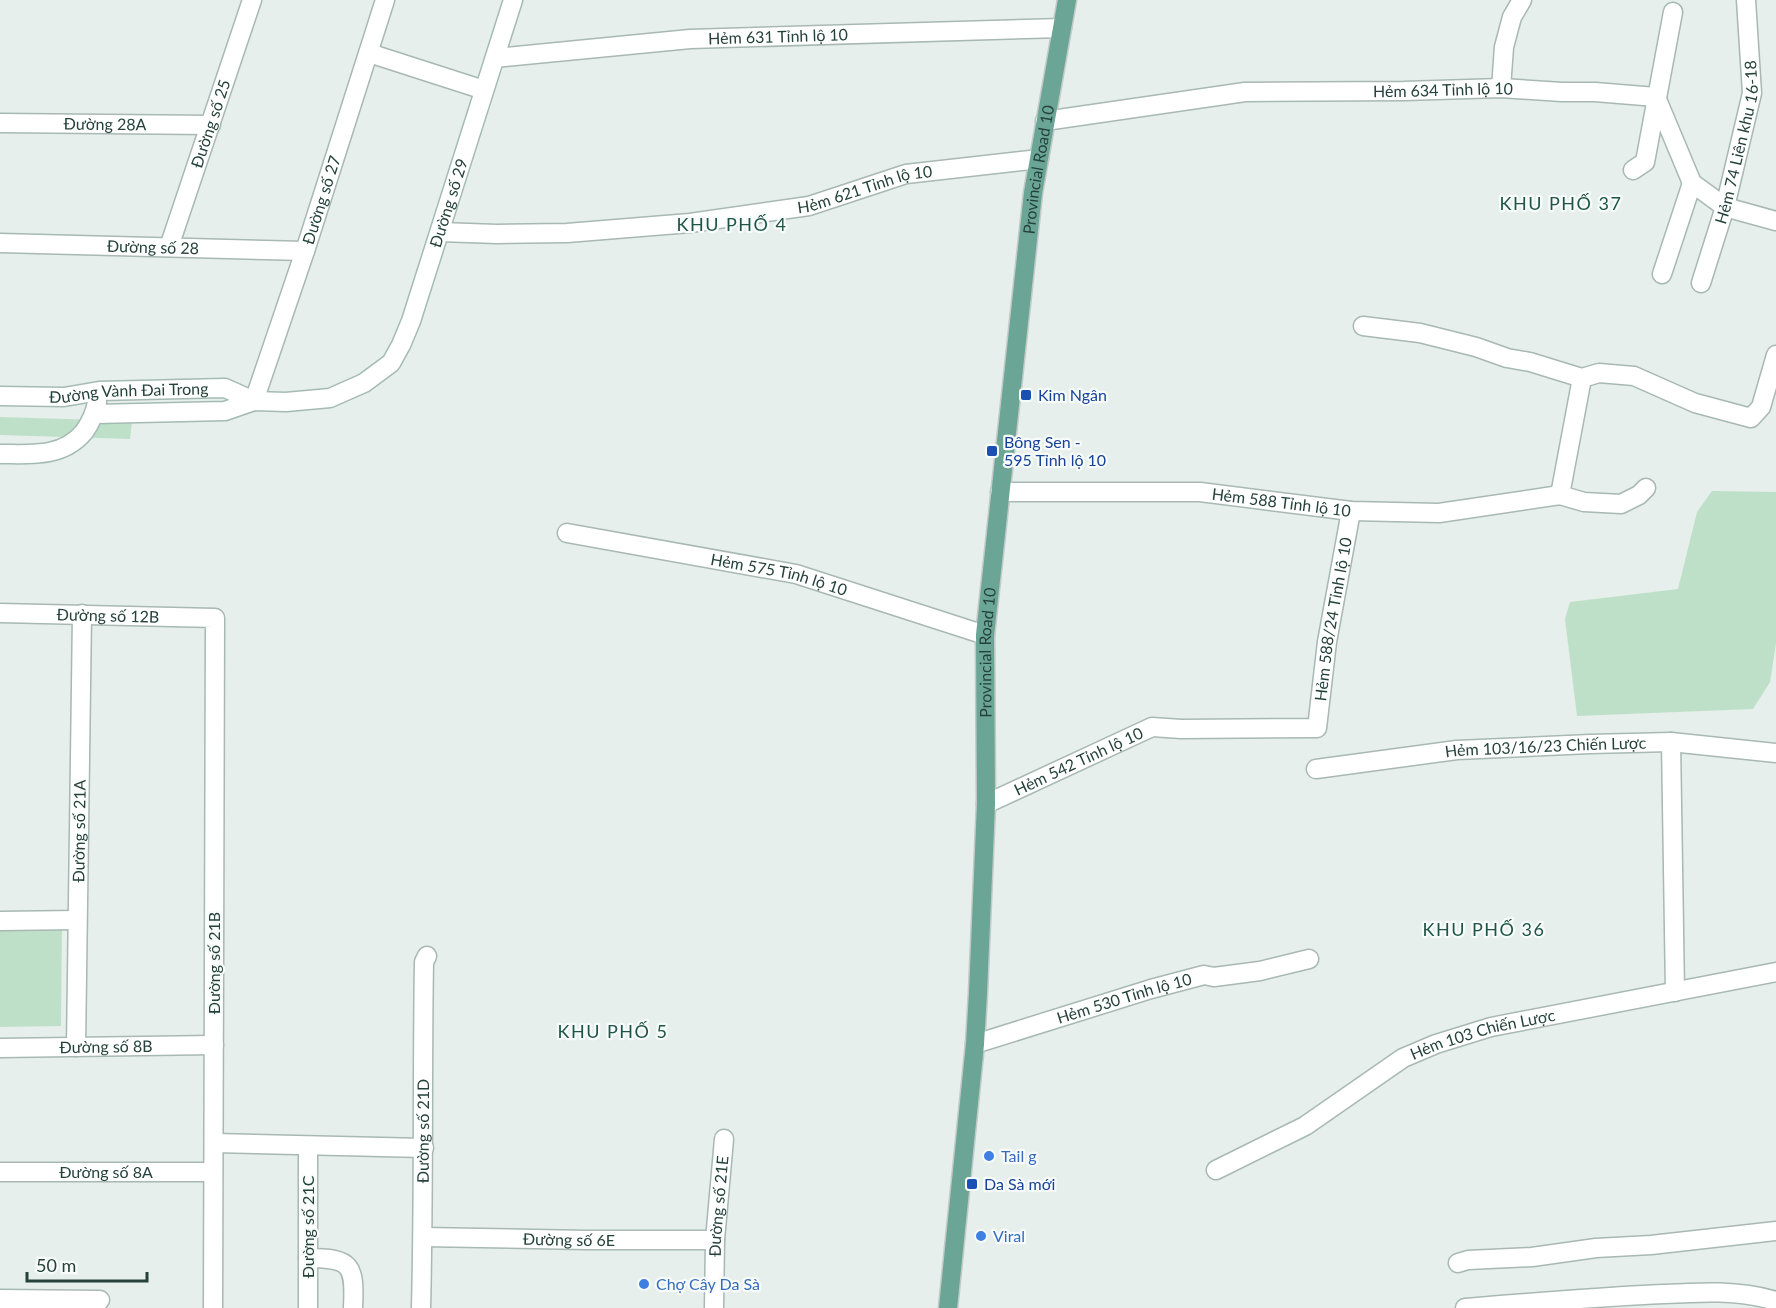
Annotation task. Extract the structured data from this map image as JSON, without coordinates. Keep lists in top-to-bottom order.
{
  "streets": {
    "main road": ["Provincial Road 10"],
    "street": [
      "Hẻm 631 Tỉnh lộ 10",
      "Hẻm 634 Tỉnh lộ 10",
      "Đường 28A",
      "Đường số 25",
      "Hẻm 74 Liên khu 16-18",
      "Hẻm 621 Tỉnh lộ 10",
      "Đường số 27",
      "Đường số 29",
      "Đường số 28",
      "Đường Vành Đai Trong",
      "Hẻm 588 Tỉnh lộ 10",
      "Hẻm 575 Tỉnh lộ 10",
      "Đường số 12B",
      "Hẻm 588/24 Tỉnh lộ 10",
      "Hẻm 103/16/23 Chiến Lược",
      "Hẻm 542 Tỉnh lộ 10",
      "Đường số 21A",
      "Đường số 21B",
      "Hẻm 530 Tỉnh lộ 10",
      "Hẻm 103 Chiến Lược",
      "Đường số 8B",
      "Đường số 21D",
      "Đường số 8A",
      "Đường số 21E",
      "Đường số 21C",
      "Đường số 6E"
    ]
  },
  "crossings": [
    ["Hẻm 631 Tỉnh lộ 10", "Provincial Road 10"],
    ["Hẻm 631 Tỉnh lộ 10", "Đường số 29"],
    ["Hẻm 634 Tỉnh lộ 10", "Provincial Road 10"],
    ["Đường 28A", "Đường số 25"],
    ["Đường số 25", "Đường số 28"],
    ["Provincial Road 10", "Hẻm 621 Tỉnh lộ 10"],
    ["Provincial Road 10", "Hẻm 588 Tỉnh lộ 10"],
    ["Provincial Road 10", "Hẻm 575 Tỉnh lộ 10"],
    ["Provincial Road 10", "Hẻm 542 Tỉnh lộ 10"],
    ["Provincial Road 10", "Hẻm 530 Tỉnh lộ 10"],
    ["Hẻm 621 Tỉnh lộ 10", "Đường số 29"],
    ["Đường số 27", "Đường số 28"],
    ["Đường số 27", "Đường Vành Đai Trong"],
    ["Đường số 29", "Đường Vành Đai Trong"],
    ["Hẻm 588 Tỉnh lộ 10", "Hẻm 588/24 Tỉnh lộ 10"],
    ["Đường số 12B", "Đường số 21A"],
    ["Đường số 12B", "Đường số 21B"],
    ["Hẻm 588/24 Tỉnh lộ 10", "Hẻm 542 Tỉnh lộ 10"],
    ["Đường số 21A", "Đường số 8B"],
    ["Đường số 21B", "Đường số 8B"],
    ["Đường số 21B", "Đường số 8A"],
    ["Đường số 21D", "Đường số 6E"],
    ["Đường số 21E", "Đường số 6E"]
  ],
  "districts": [
    "KHU PHỐ 37",
    "KHU PHỐ 4",
    "KHU PHỐ 36",
    "KHU PHỐ 5"
  ],
  "places": {
    "transit": ["Kim Ngân", "Bông Sen - 595 Tỉnh lộ 10", "Da Sà mới"],
    "other": ["Tail g", "Viral", "Chợ Cây Da Sà"]
  },
  "scale_bar": "50 m"
}
